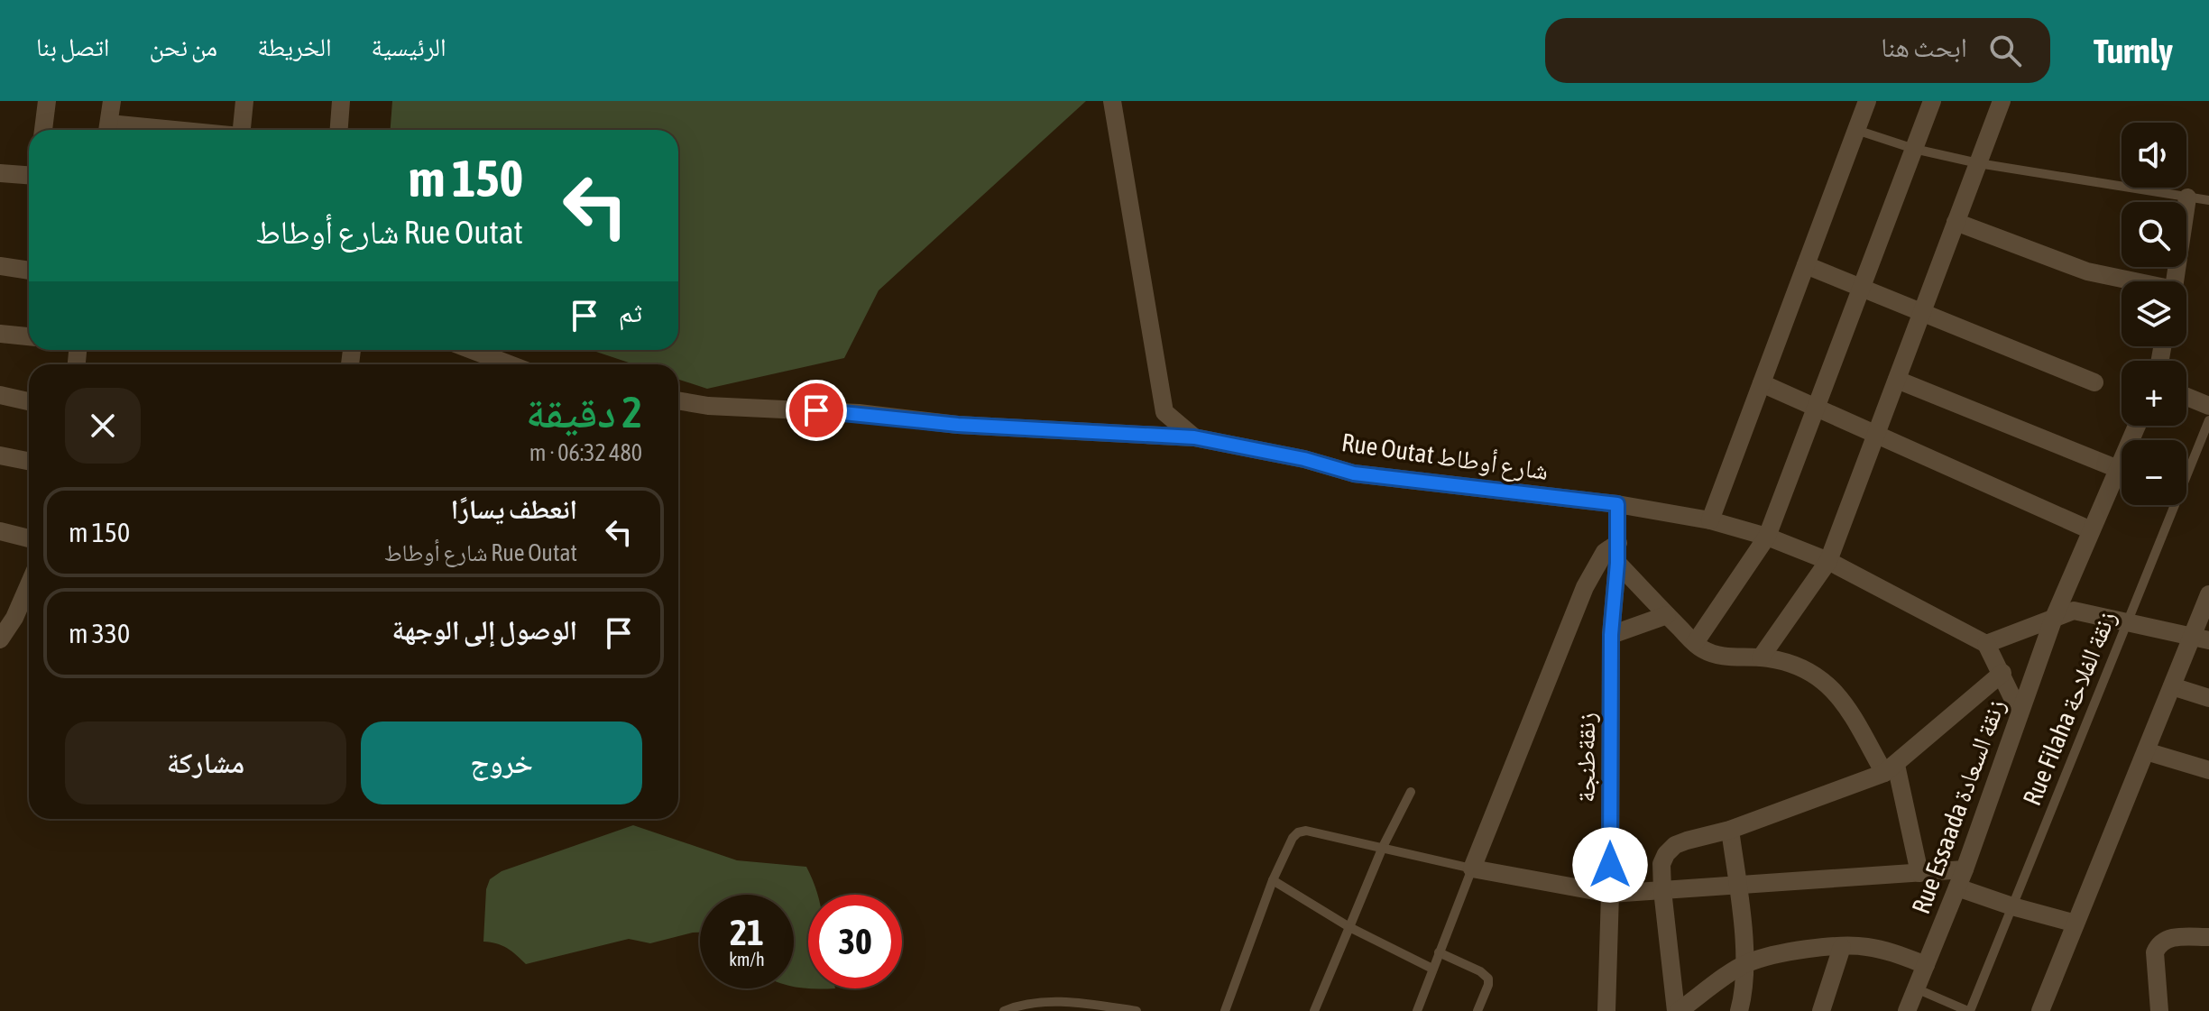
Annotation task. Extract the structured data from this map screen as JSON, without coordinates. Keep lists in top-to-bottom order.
{
  "streets": {
    "street": ["Rue Outat شارع أوطاط", "زنقةطنجة", "Rue Essaada زنقة السعادة"],
    "lane": ["Rue Filaha زنقة الفلاحة"]
  },
  "crossings": [
    ["Rue Outat شارع أوطاط", "زنقةطنجة"]
  ],
  "page": {
    "header": "Turnly",
    "search": "ابحث هنا",
    "nav": [
      "الرئيسية",
      "الخريطة",
      "من نحن",
      "اتصل بنا"
    ],
    "map_buttons": ["+", "−"],
    "turn": ["150 m", "Rue Outat شارع أوطاط"],
    "then": "ثم",
    "heading": ["2 دقيقة", "480 m · 06:32"],
    "list": [
      {
        "name": "انعطف يسارًا",
        "note": "Rue Outat شارع أوطاط",
        "value": "150 m"
      },
      {
        "name": "الوصول إلى الوجهة",
        "value": "330 m"
      }
    ],
    "buttons": ["خروج", "مشاركة"],
    "speed": "21 km/h",
    "limit": "30"
  }
}
